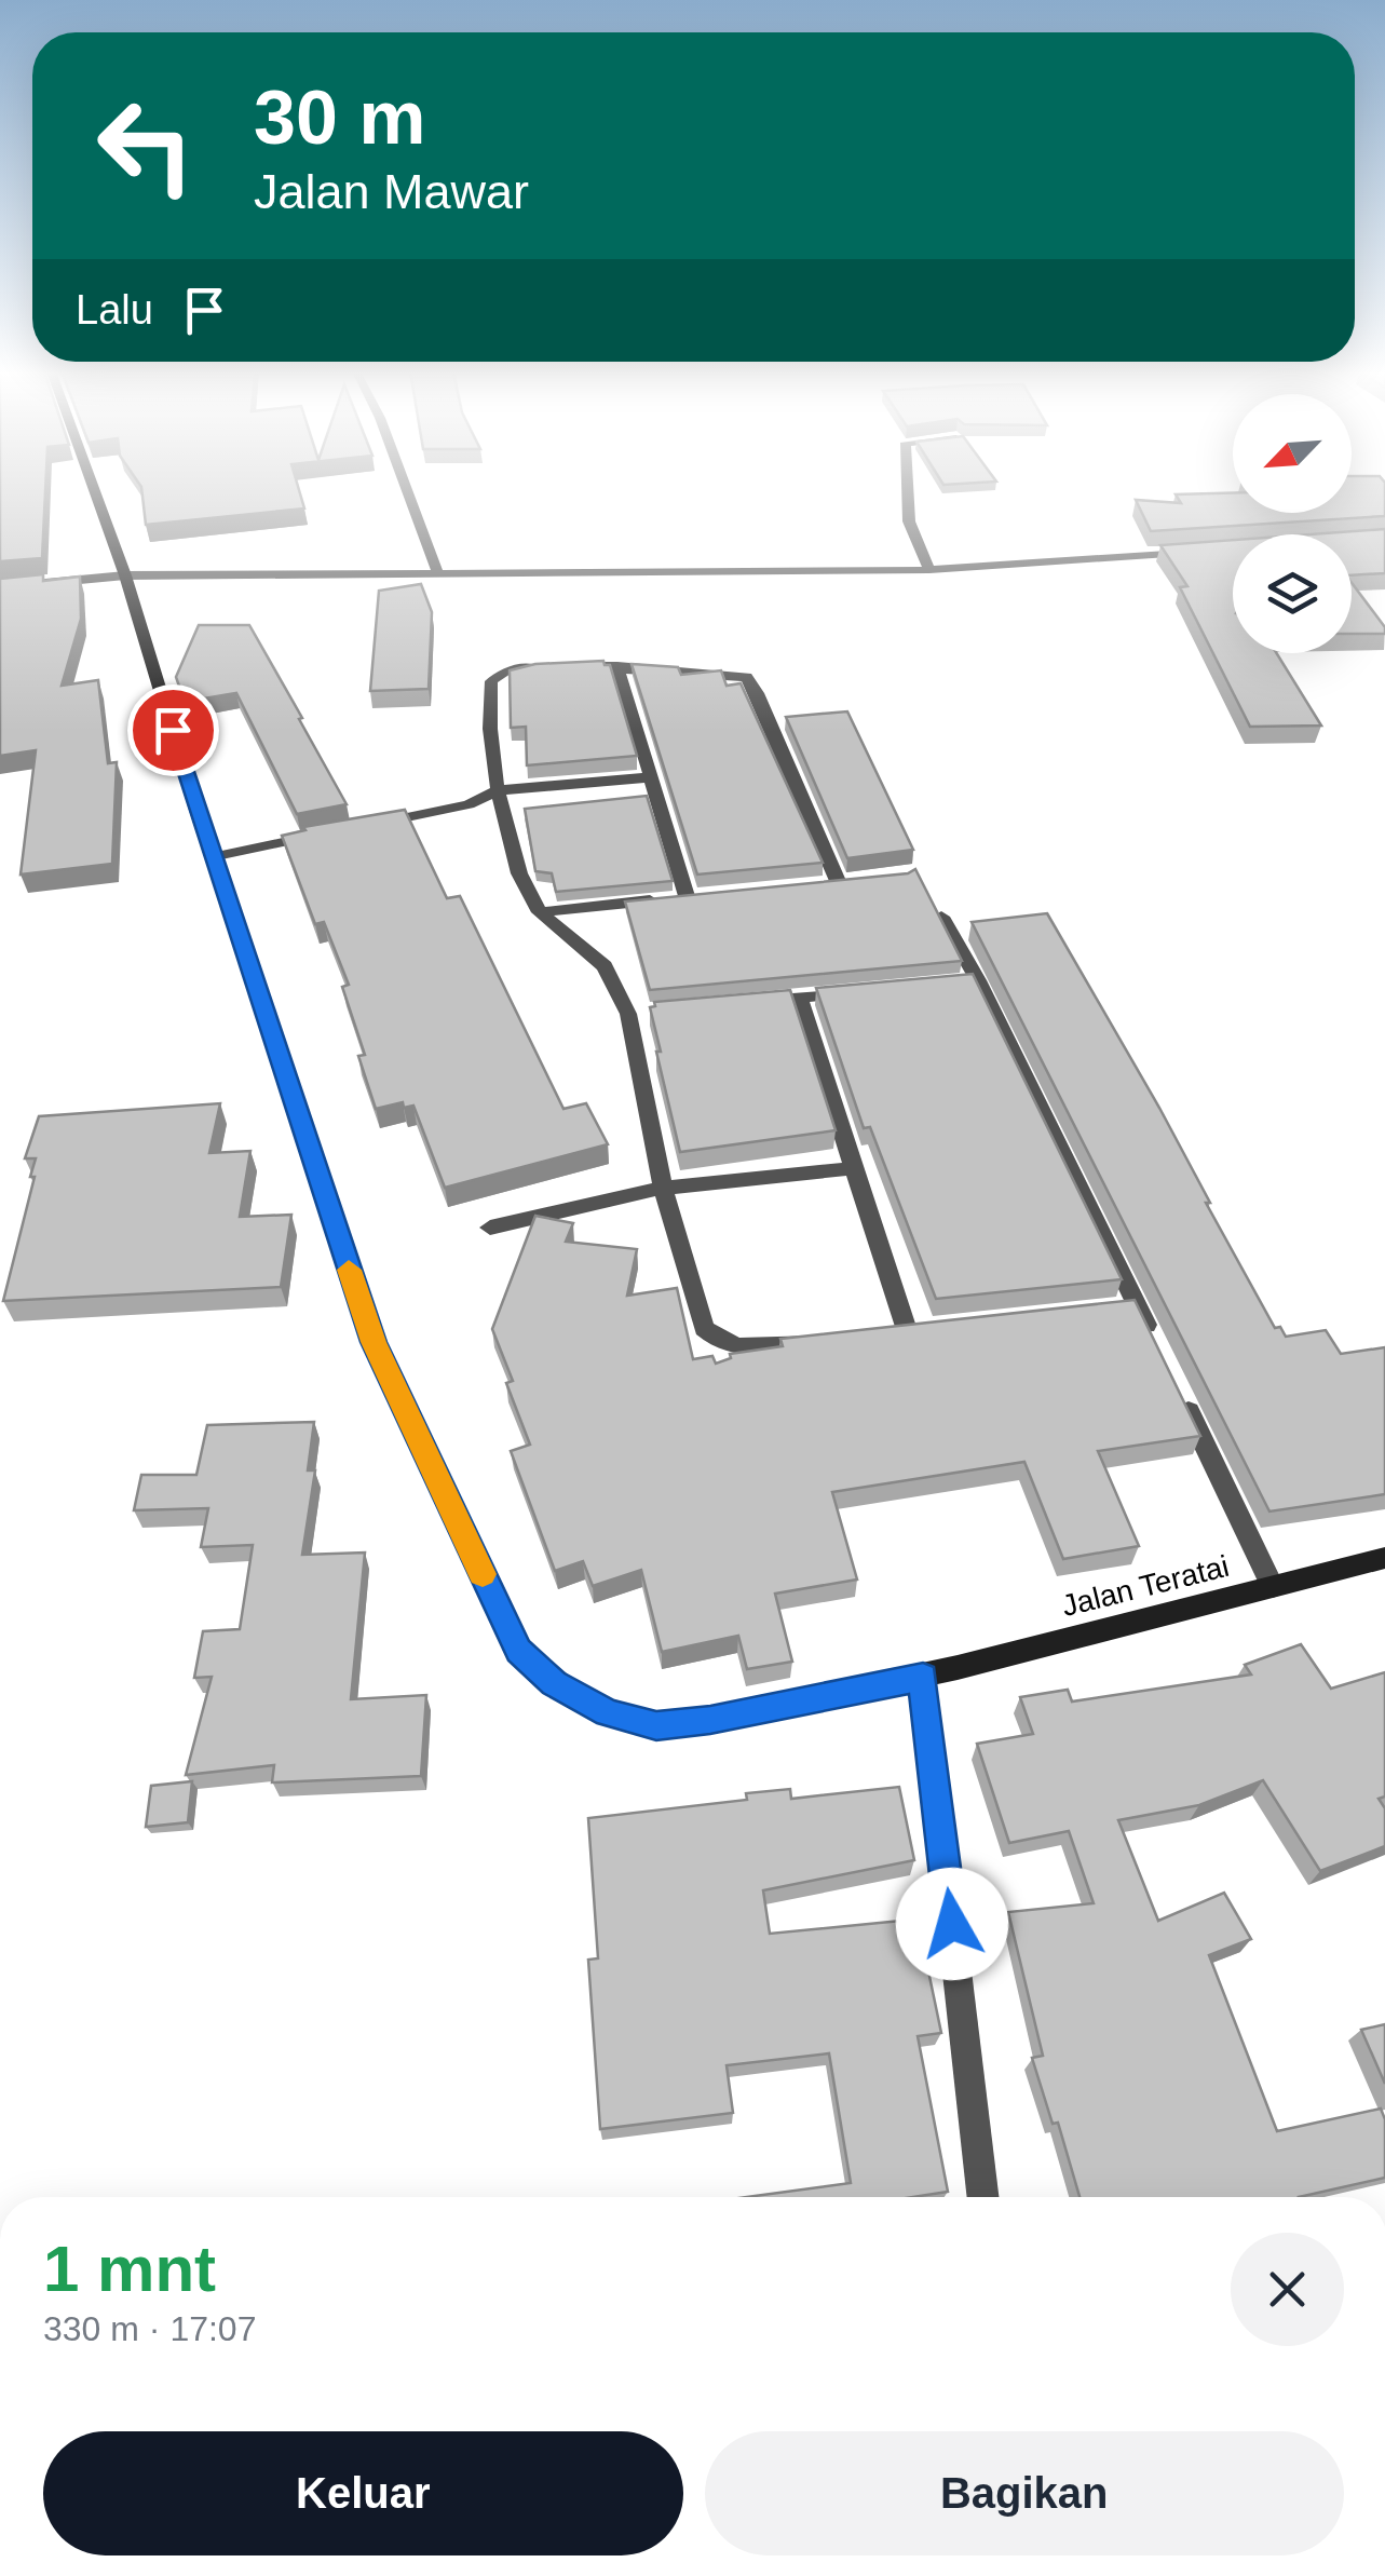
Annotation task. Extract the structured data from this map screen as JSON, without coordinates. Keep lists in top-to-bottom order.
{
  "streets": {
    "street": ["Jalan Teratai"]
  },
  "north": "bottom left",
  "page": {
    "turn": ["30 m", "Jalan Mawar"],
    "then": "Lalu",
    "heading": ["1 mnt", "330 m · 17:07"],
    "buttons": ["Keluar", "Bagikan"]
  }
}
